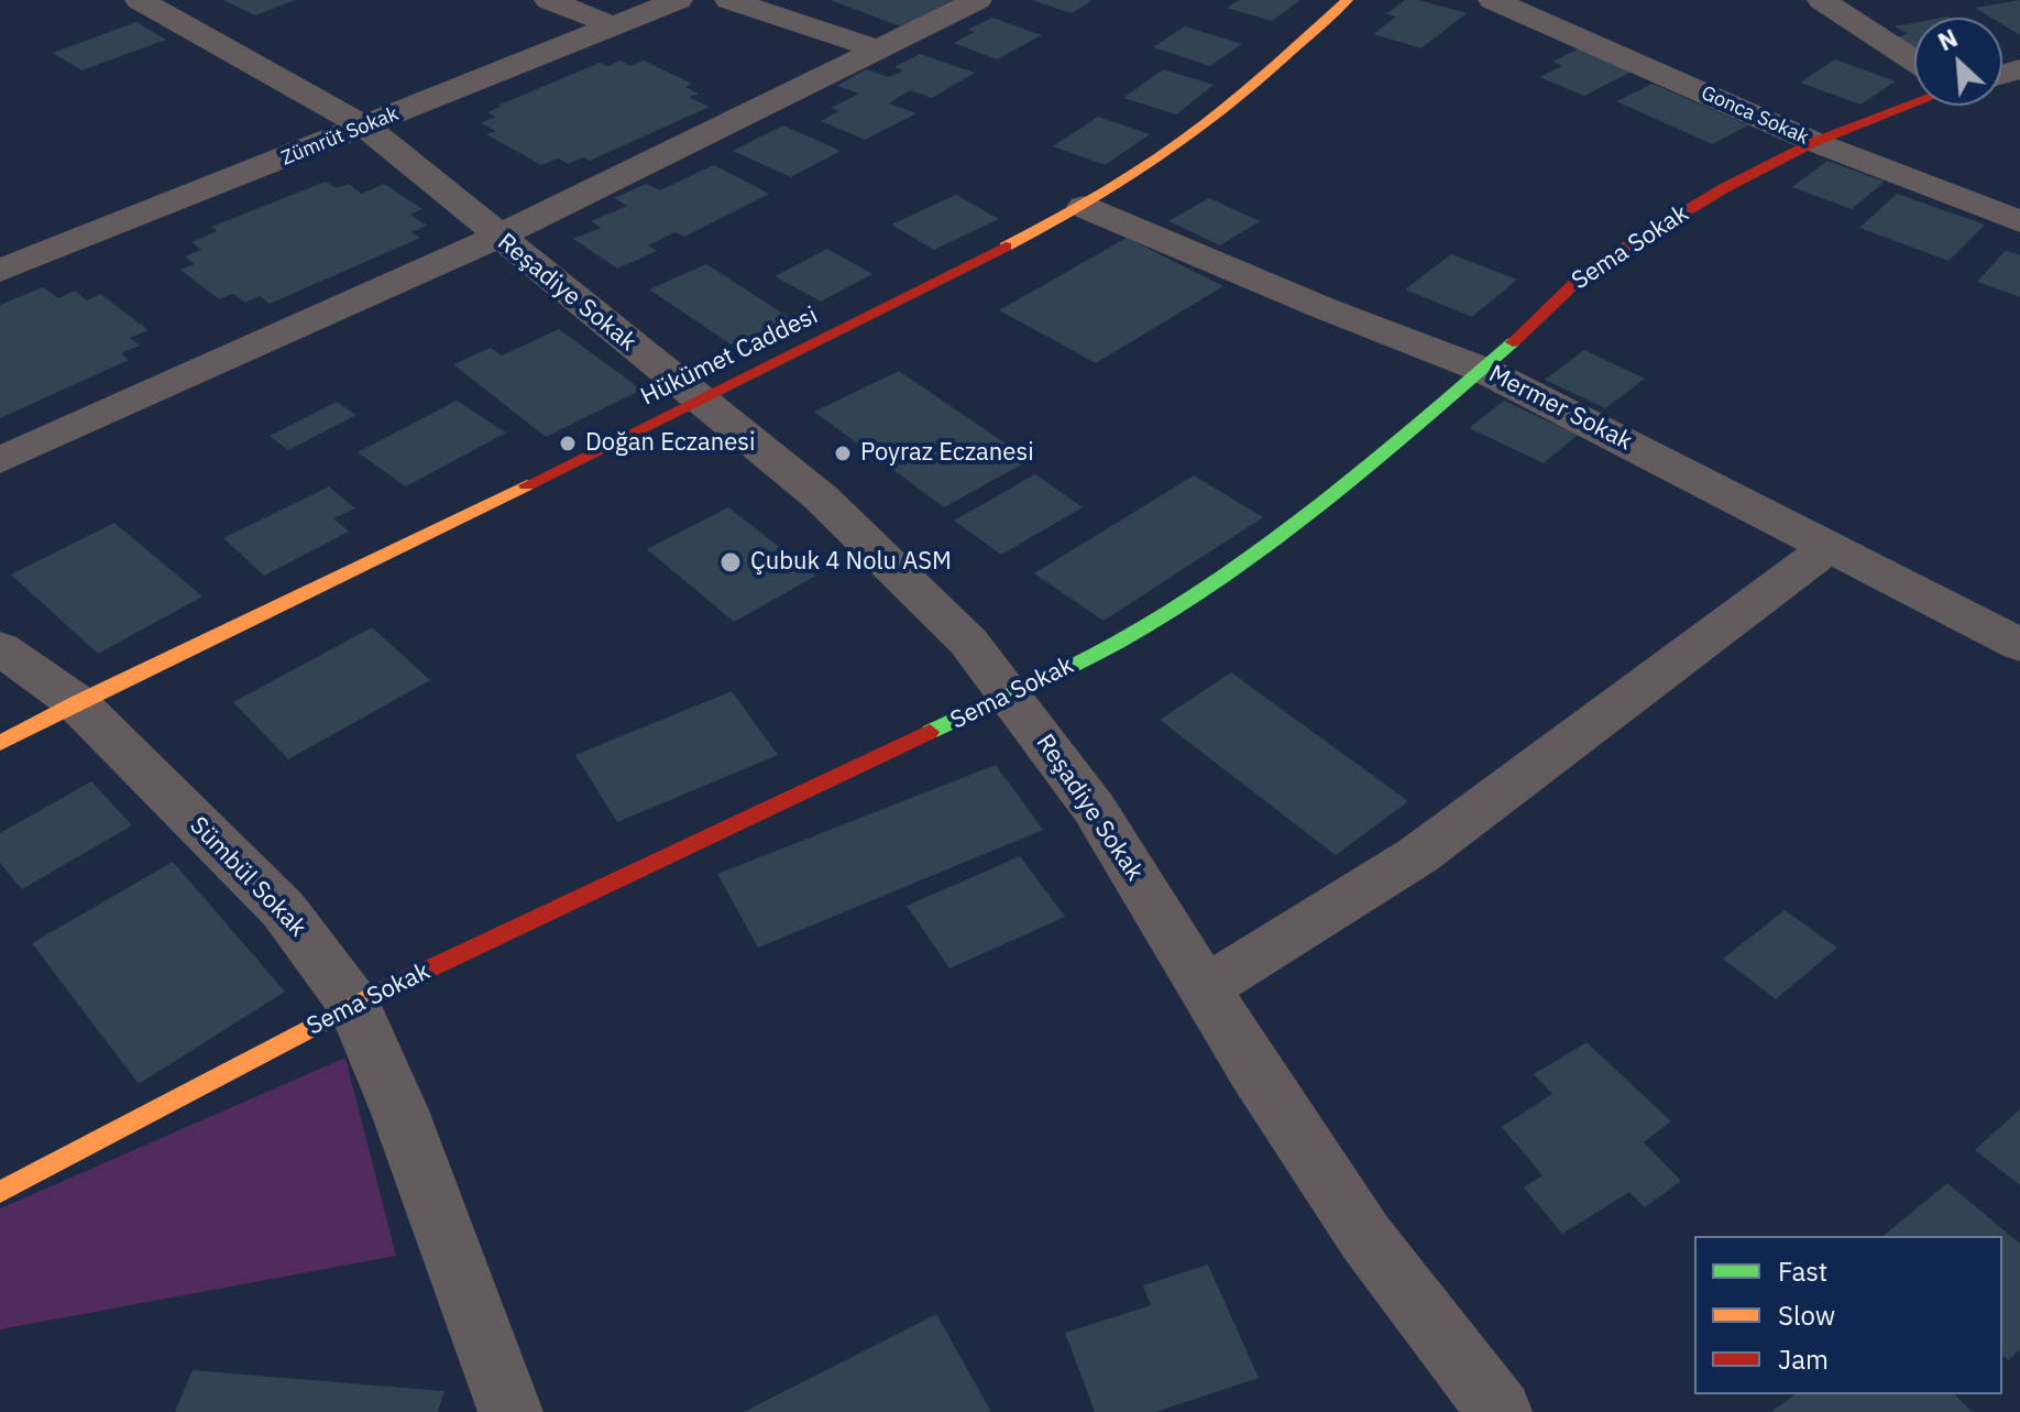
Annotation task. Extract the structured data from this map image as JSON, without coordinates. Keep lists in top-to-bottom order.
{
  "streets": {
    "street": [
      "Gonca Sokak",
      "Zümrüt Sokak",
      "Sema Sokak",
      "Reşadiye Sokak",
      "Hükümet Caddesi",
      "Mermer Sokak",
      "Sümbül Sokak"
    ]
  },
  "crossings": [
    ["Gonca Sokak", "Sema Sokak"],
    ["Zümrüt Sokak", "Reşadiye Sokak"],
    ["Sema Sokak", "Reşadiye Sokak"],
    ["Sema Sokak", "Mermer Sokak"],
    ["Sema Sokak", "Sümbül Sokak"],
    ["Reşadiye Sokak", "Hükümet Caddesi"],
    ["Hükümet Caddesi", "Mermer Sokak"],
    ["Hükümet Caddesi", "Sümbül Sokak"]
  ],
  "places": ["Doğan Eczanesi", "Poyraz Eczanesi", "Çubuk 4 Nolu ASM"],
  "legend": ["Fast", "Slow", "Jam"],
  "north": "top left"
}
